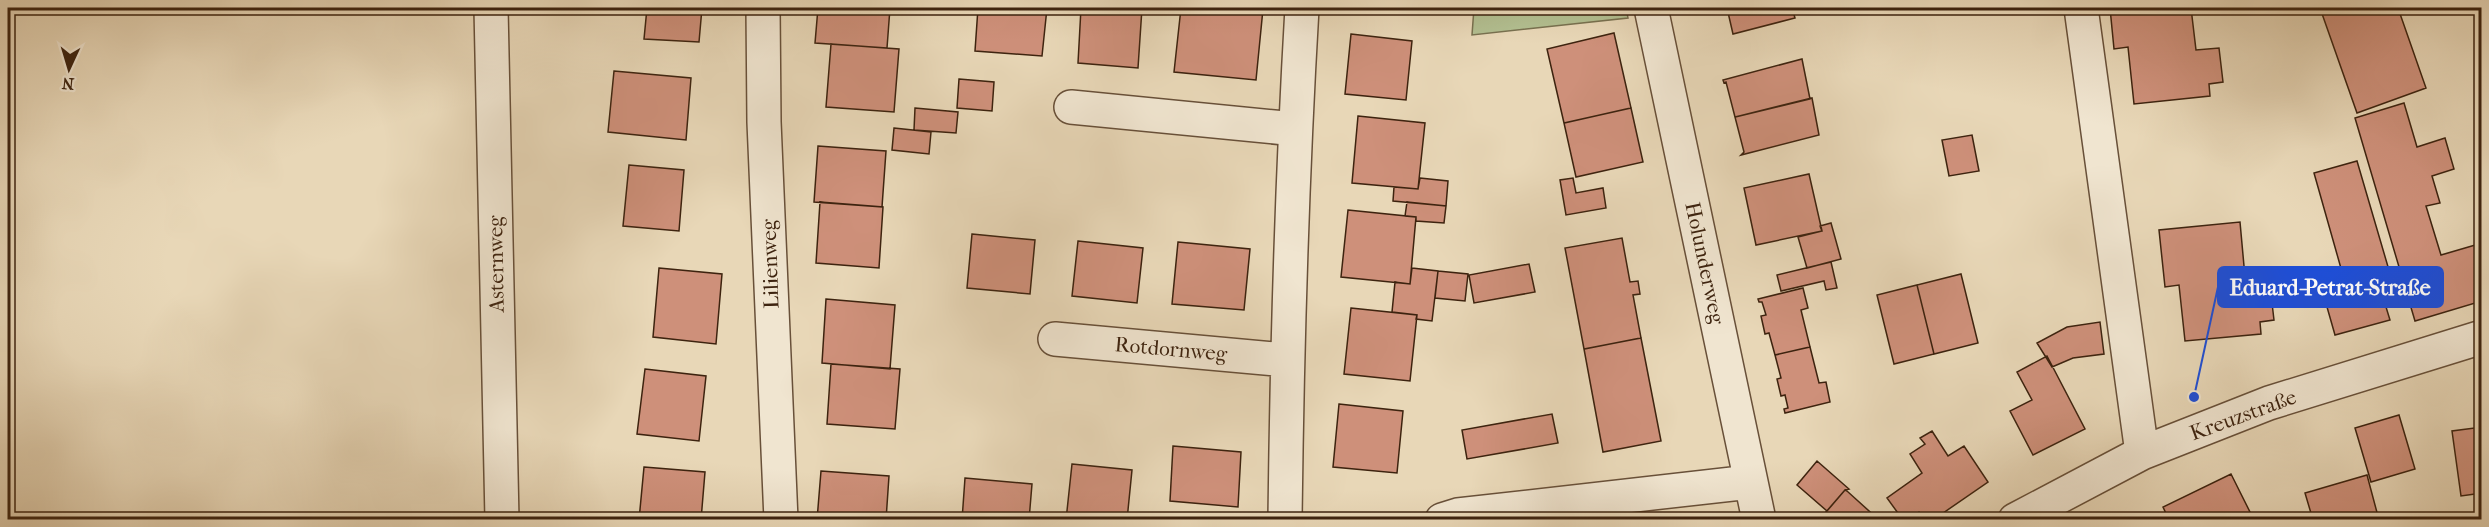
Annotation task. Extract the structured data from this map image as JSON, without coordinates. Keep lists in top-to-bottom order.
{
  "streets": {
    "street": [
      "Holunderweg",
      "Asternweg",
      "Lilienweg",
      "Rotdornweg",
      "Kreuzstraße"
    ]
  },
  "places": ["Eduard-Petrat-Straße"],
  "north": "bottom"
}
